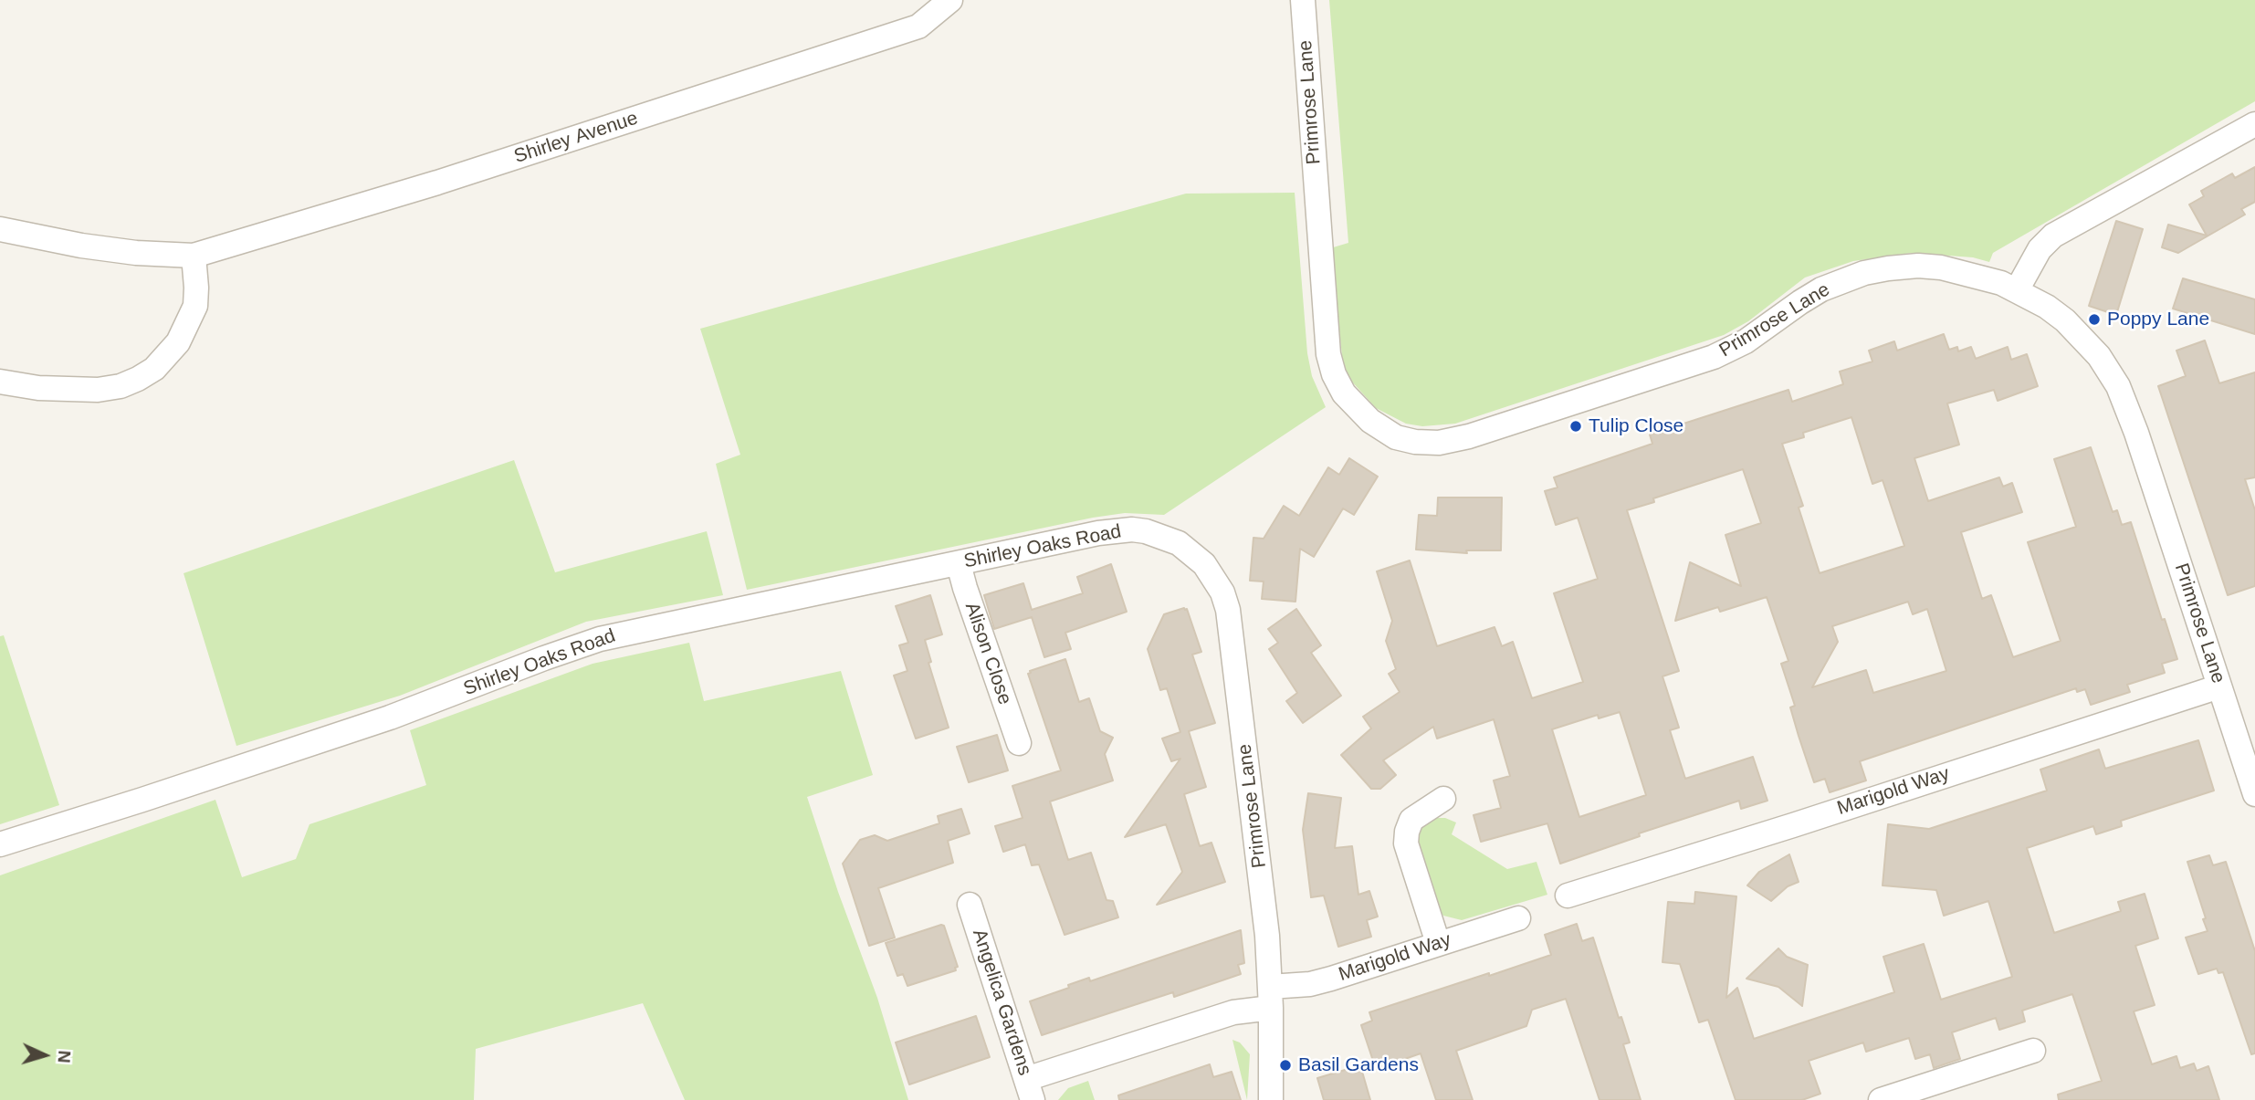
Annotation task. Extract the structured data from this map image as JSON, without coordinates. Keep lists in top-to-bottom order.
{
  "streets": {
    "street": [
      "Primrose Lane",
      "Shirley Avenue",
      "Shirley Oaks Road",
      "Alison Close",
      "Marigold Way",
      "Angelica Gardens"
    ]
  },
  "crossings": [
    ["Primrose Lane", "Shirley Oaks Road"],
    ["Primrose Lane", "Marigold Way"],
    ["Shirley Oaks Road", "Alison Close"],
    ["Marigold Way", "Angelica Gardens"]
  ],
  "places": ["Poppy Lane", "Tulip Close", "Basil Gardens"],
  "north": "right"
}
